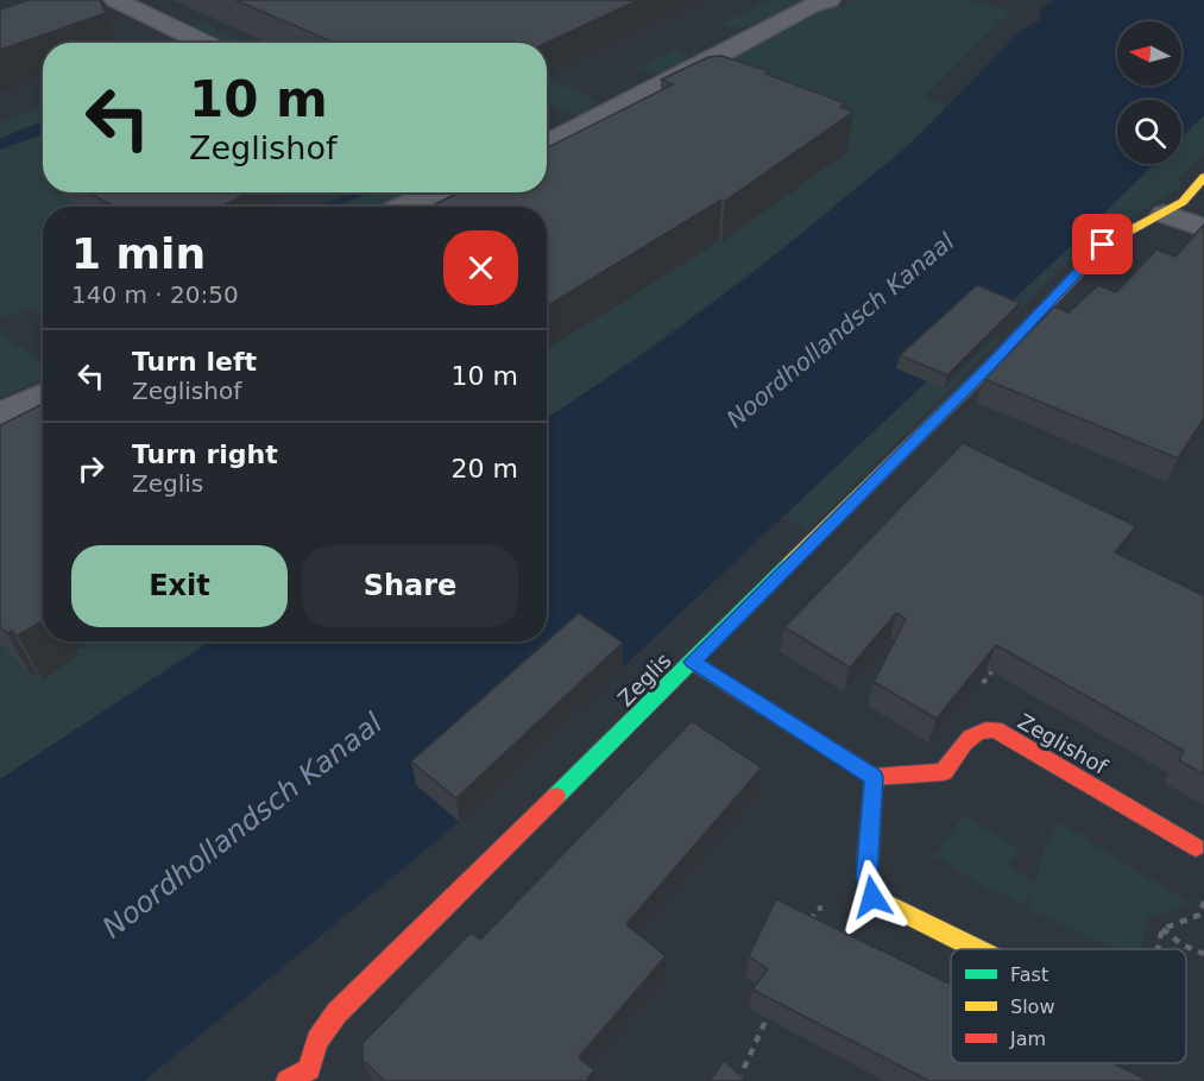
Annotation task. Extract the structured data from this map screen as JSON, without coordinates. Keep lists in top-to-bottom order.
{
  "streets": {
    "street": ["Zeglis", "Zeglishof"]
  },
  "water": ["Noordhollandsch Kanaal"],
  "legend": ["Fast", "Slow", "Jam"],
  "north": "left",
  "page": {
    "turn": ["10 m", "Zeglishof"],
    "heading": ["1 min", "140 m · 20:50"],
    "list": [
      {
        "name": "Turn left",
        "note": "Zeglishof",
        "value": "10 m"
      },
      {
        "name": "Turn right",
        "note": "Zeglis",
        "value": "20 m"
      }
    ],
    "buttons": ["Exit", "Share"]
  }
}
